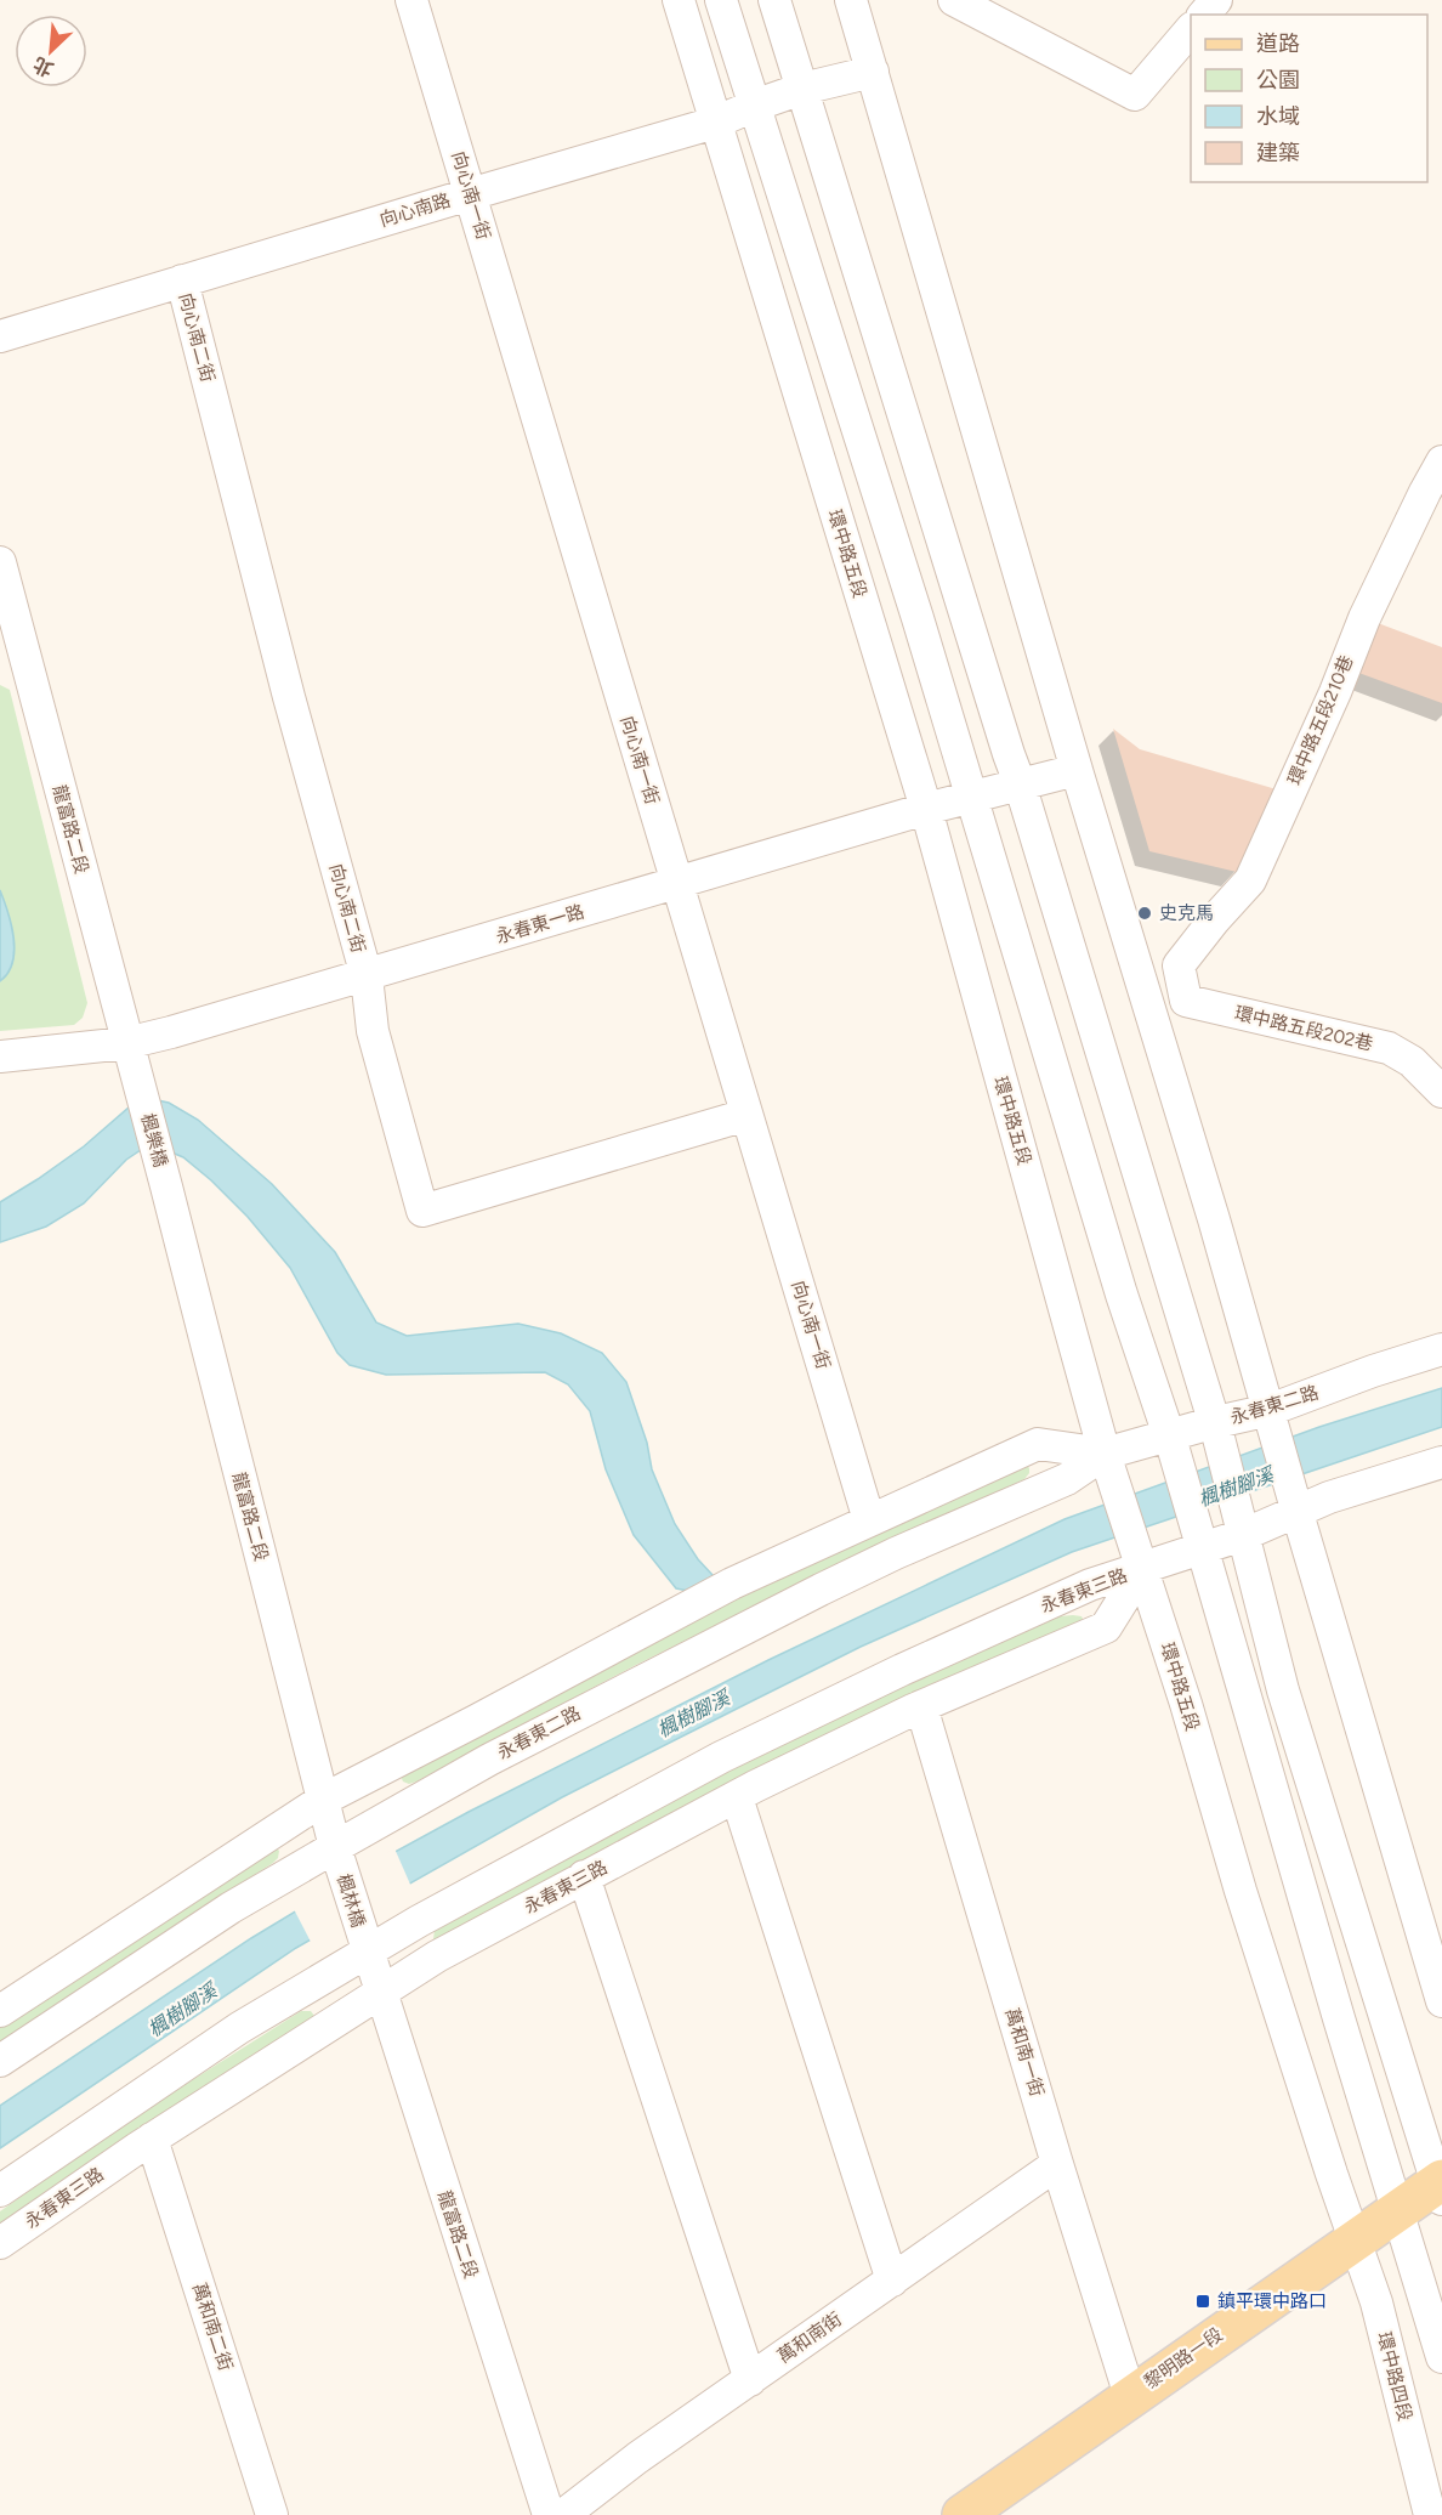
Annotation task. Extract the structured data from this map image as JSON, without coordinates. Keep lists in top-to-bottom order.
{
  "streets": {
    "main road": ["黎明路一段"],
    "street": [
      "向心南一街",
      "向心南路",
      "向心南二街",
      "環中路五段",
      "環中路五段210巷",
      "龍富路二段",
      "永春東一路",
      "環中路五段202巷",
      "楓樂橋",
      "永春東二路",
      "永春東三路",
      "楓林橋",
      "萬和南一街",
      "萬和南二街",
      "萬和南街",
      "環中路四段"
    ]
  },
  "crossings": [
    ["向心南一街", "向心南路"],
    ["向心南一街", "向心南二街"],
    ["向心南一街", "永春東一路"],
    ["向心南一街", "永春東二路"],
    ["向心南路", "向心南二街"],
    ["向心南路", "環中路五段"],
    ["向心南二街", "永春東一路"],
    ["環中路五段", "永春東一路"],
    ["環中路五段", "永春東二路"],
    ["環中路五段", "永春東三路"],
    ["環中路五段", "黎明路一段"],
    ["環中路五段", "環中路四段"],
    ["環中路五段210巷", "環中路五段202巷"],
    ["龍富路二段", "永春東一路"],
    ["龍富路二段", "楓樂橋"],
    ["龍富路二段", "永春東二路"],
    ["龍富路二段", "永春東三路"],
    ["龍富路二段", "楓林橋"],
    ["永春東二路", "楓林橋"],
    ["永春東三路", "楓林橋"],
    ["永春東三路", "萬和南一街"],
    ["永春東三路", "萬和南二街"],
    ["萬和南一街", "萬和南街"],
    ["萬和南一街", "黎明路一段"],
    ["黎明路一段", "環中路四段"]
  ],
  "water": ["楓樹腳溪"],
  "places": {
    "other": ["史克馬"],
    "transit": ["鎮平環中路口"]
  },
  "legend": [
    "道路",
    "公園",
    "水域",
    "建築"
  ],
  "north": "bottom left"
}
